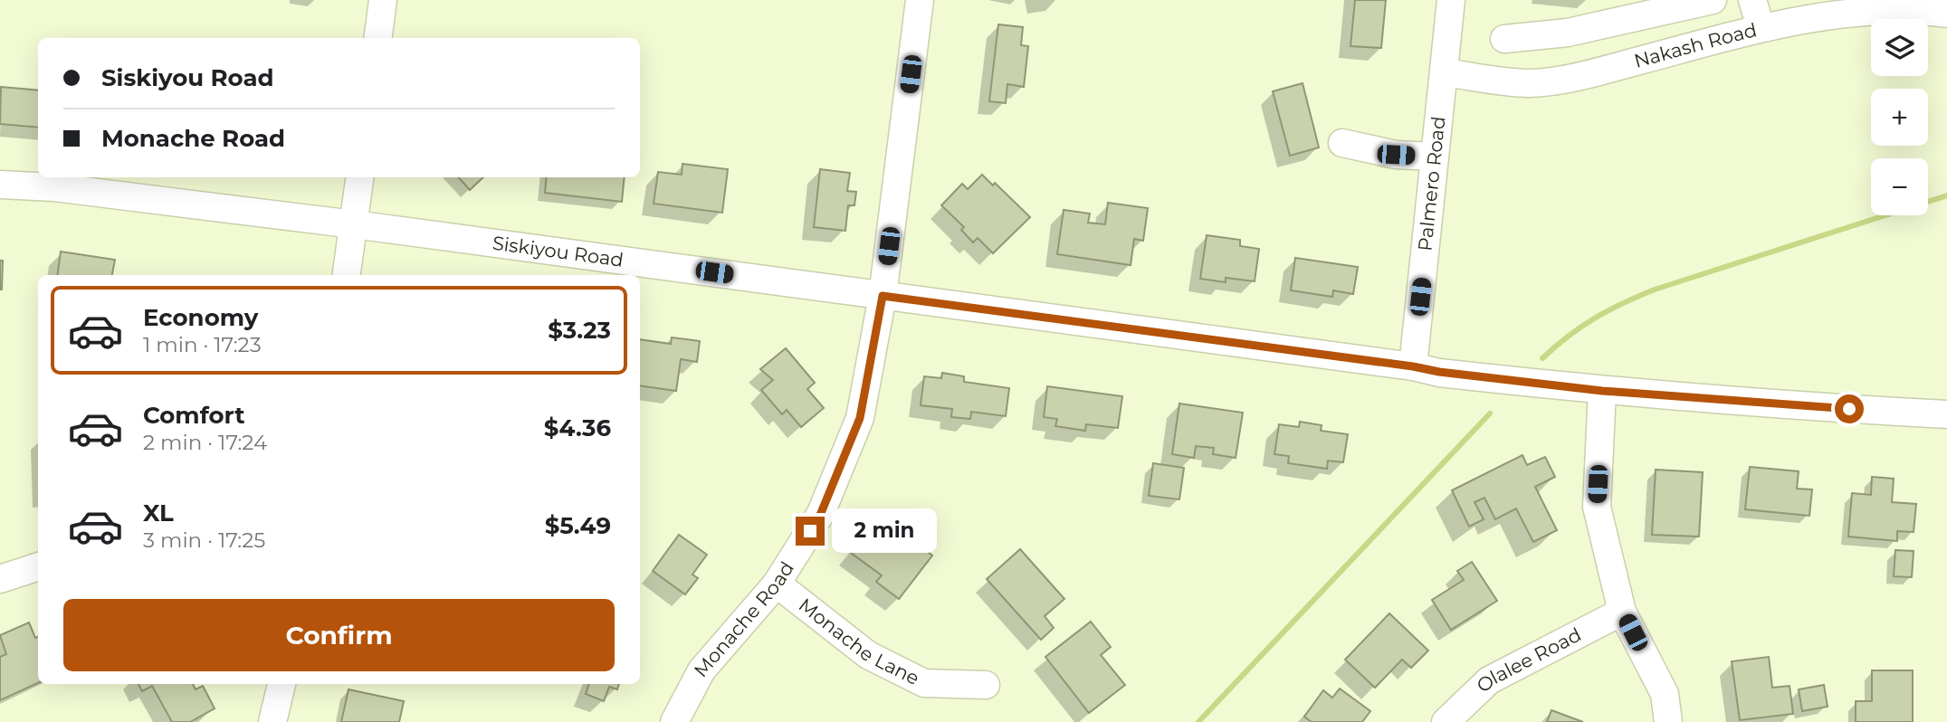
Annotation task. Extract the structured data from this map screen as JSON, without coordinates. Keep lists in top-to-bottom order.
{
  "streets": {
    "street": [
      "Nakash Road",
      "Palmero Road",
      "Siskiyou Road",
      "Monache Road",
      "Monache Lane",
      "Olalee Road"
    ]
  },
  "crossings": [
    ["Nakash Road", "Palmero Road"],
    ["Palmero Road", "Siskiyou Road"],
    ["Siskiyou Road", "Monache Road"],
    ["Monache Road", "Monache Lane"]
  ],
  "page": {
    "map_buttons": ["+", "−"],
    "banner": ["Siskiyou Road", "Monache Road"],
    "list": [
      {
        "name": "Economy",
        "note": "1 min · 17:23",
        "value": "$3.23"
      },
      {
        "name": "Comfort",
        "note": "2 min · 17:24",
        "value": "$4.36"
      },
      {
        "name": "XL",
        "note": "3 min · 17:25",
        "value": "$5.49"
      }
    ],
    "bubble": "2 min",
    "buttons": "Confirm"
  }
}
